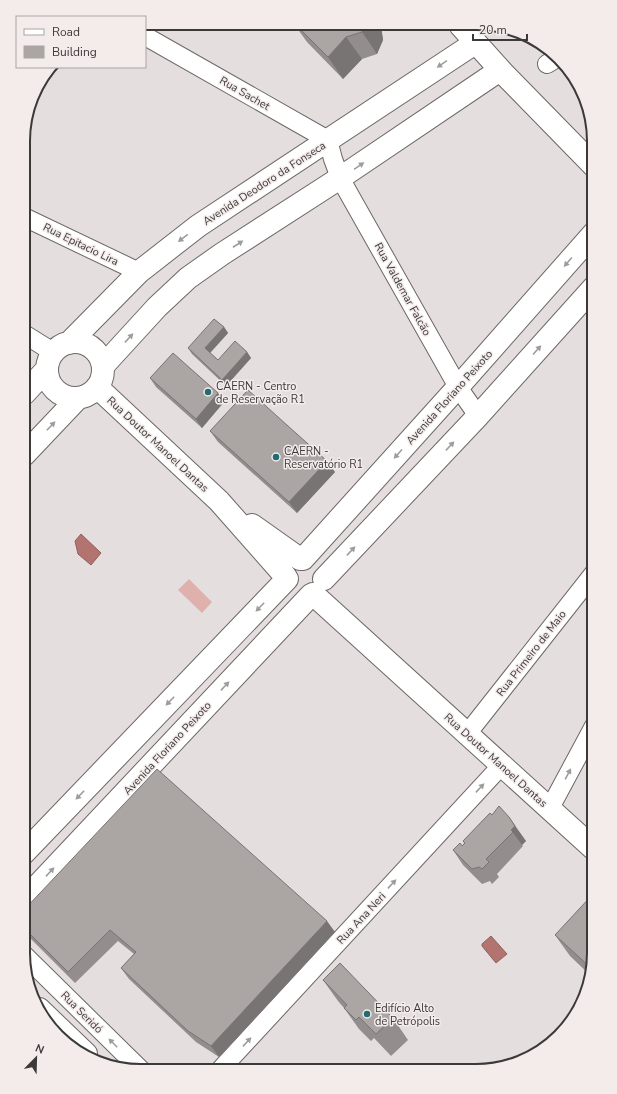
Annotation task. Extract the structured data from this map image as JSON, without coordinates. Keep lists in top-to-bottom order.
{
  "streets": {
    "main road": ["Avenida Deodoro da Fonseca", "Avenida Floriano Peixoto", "Rua Doutor Manoel Dantas"],
    "street": [
      "Rua Sachet",
      "Rua Epitacio Lira",
      "Rua Valdemar Falcão",
      "Rua Primeiro de Maio",
      "Rua Ana Neri",
      "Rua Seridó"
    ]
  },
  "crossings": [
    ["Rua Sachet", "Avenida Deodoro da Fonseca"],
    ["Rua Sachet", "Rua Valdemar Falcão"],
    ["Avenida Deodoro da Fonseca", "Rua Epitacio Lira"],
    ["Avenida Deodoro da Fonseca", "Rua Valdemar Falcão"],
    ["Avenida Deodoro da Fonseca", "Rua Doutor Manoel Dantas"],
    ["Rua Valdemar Falcão", "Avenida Floriano Peixoto"],
    ["Avenida Floriano Peixoto", "Rua Doutor Manoel Dantas"],
    ["Rua Doutor Manoel Dantas", "Rua Primeiro de Maio"],
    ["Rua Doutor Manoel Dantas", "Rua Ana Neri"]
  ],
  "one_way": ["Rua Ana Neri", "Rua Seridó"],
  "places": ["CAERN - Centro de Reservação R1", "CAERN - Reservatório R1", "Edifício Alto de Petrópolis"],
  "legend": ["Road", "Building"],
  "scale_bar": "20 m",
  "north": "top right"
}
